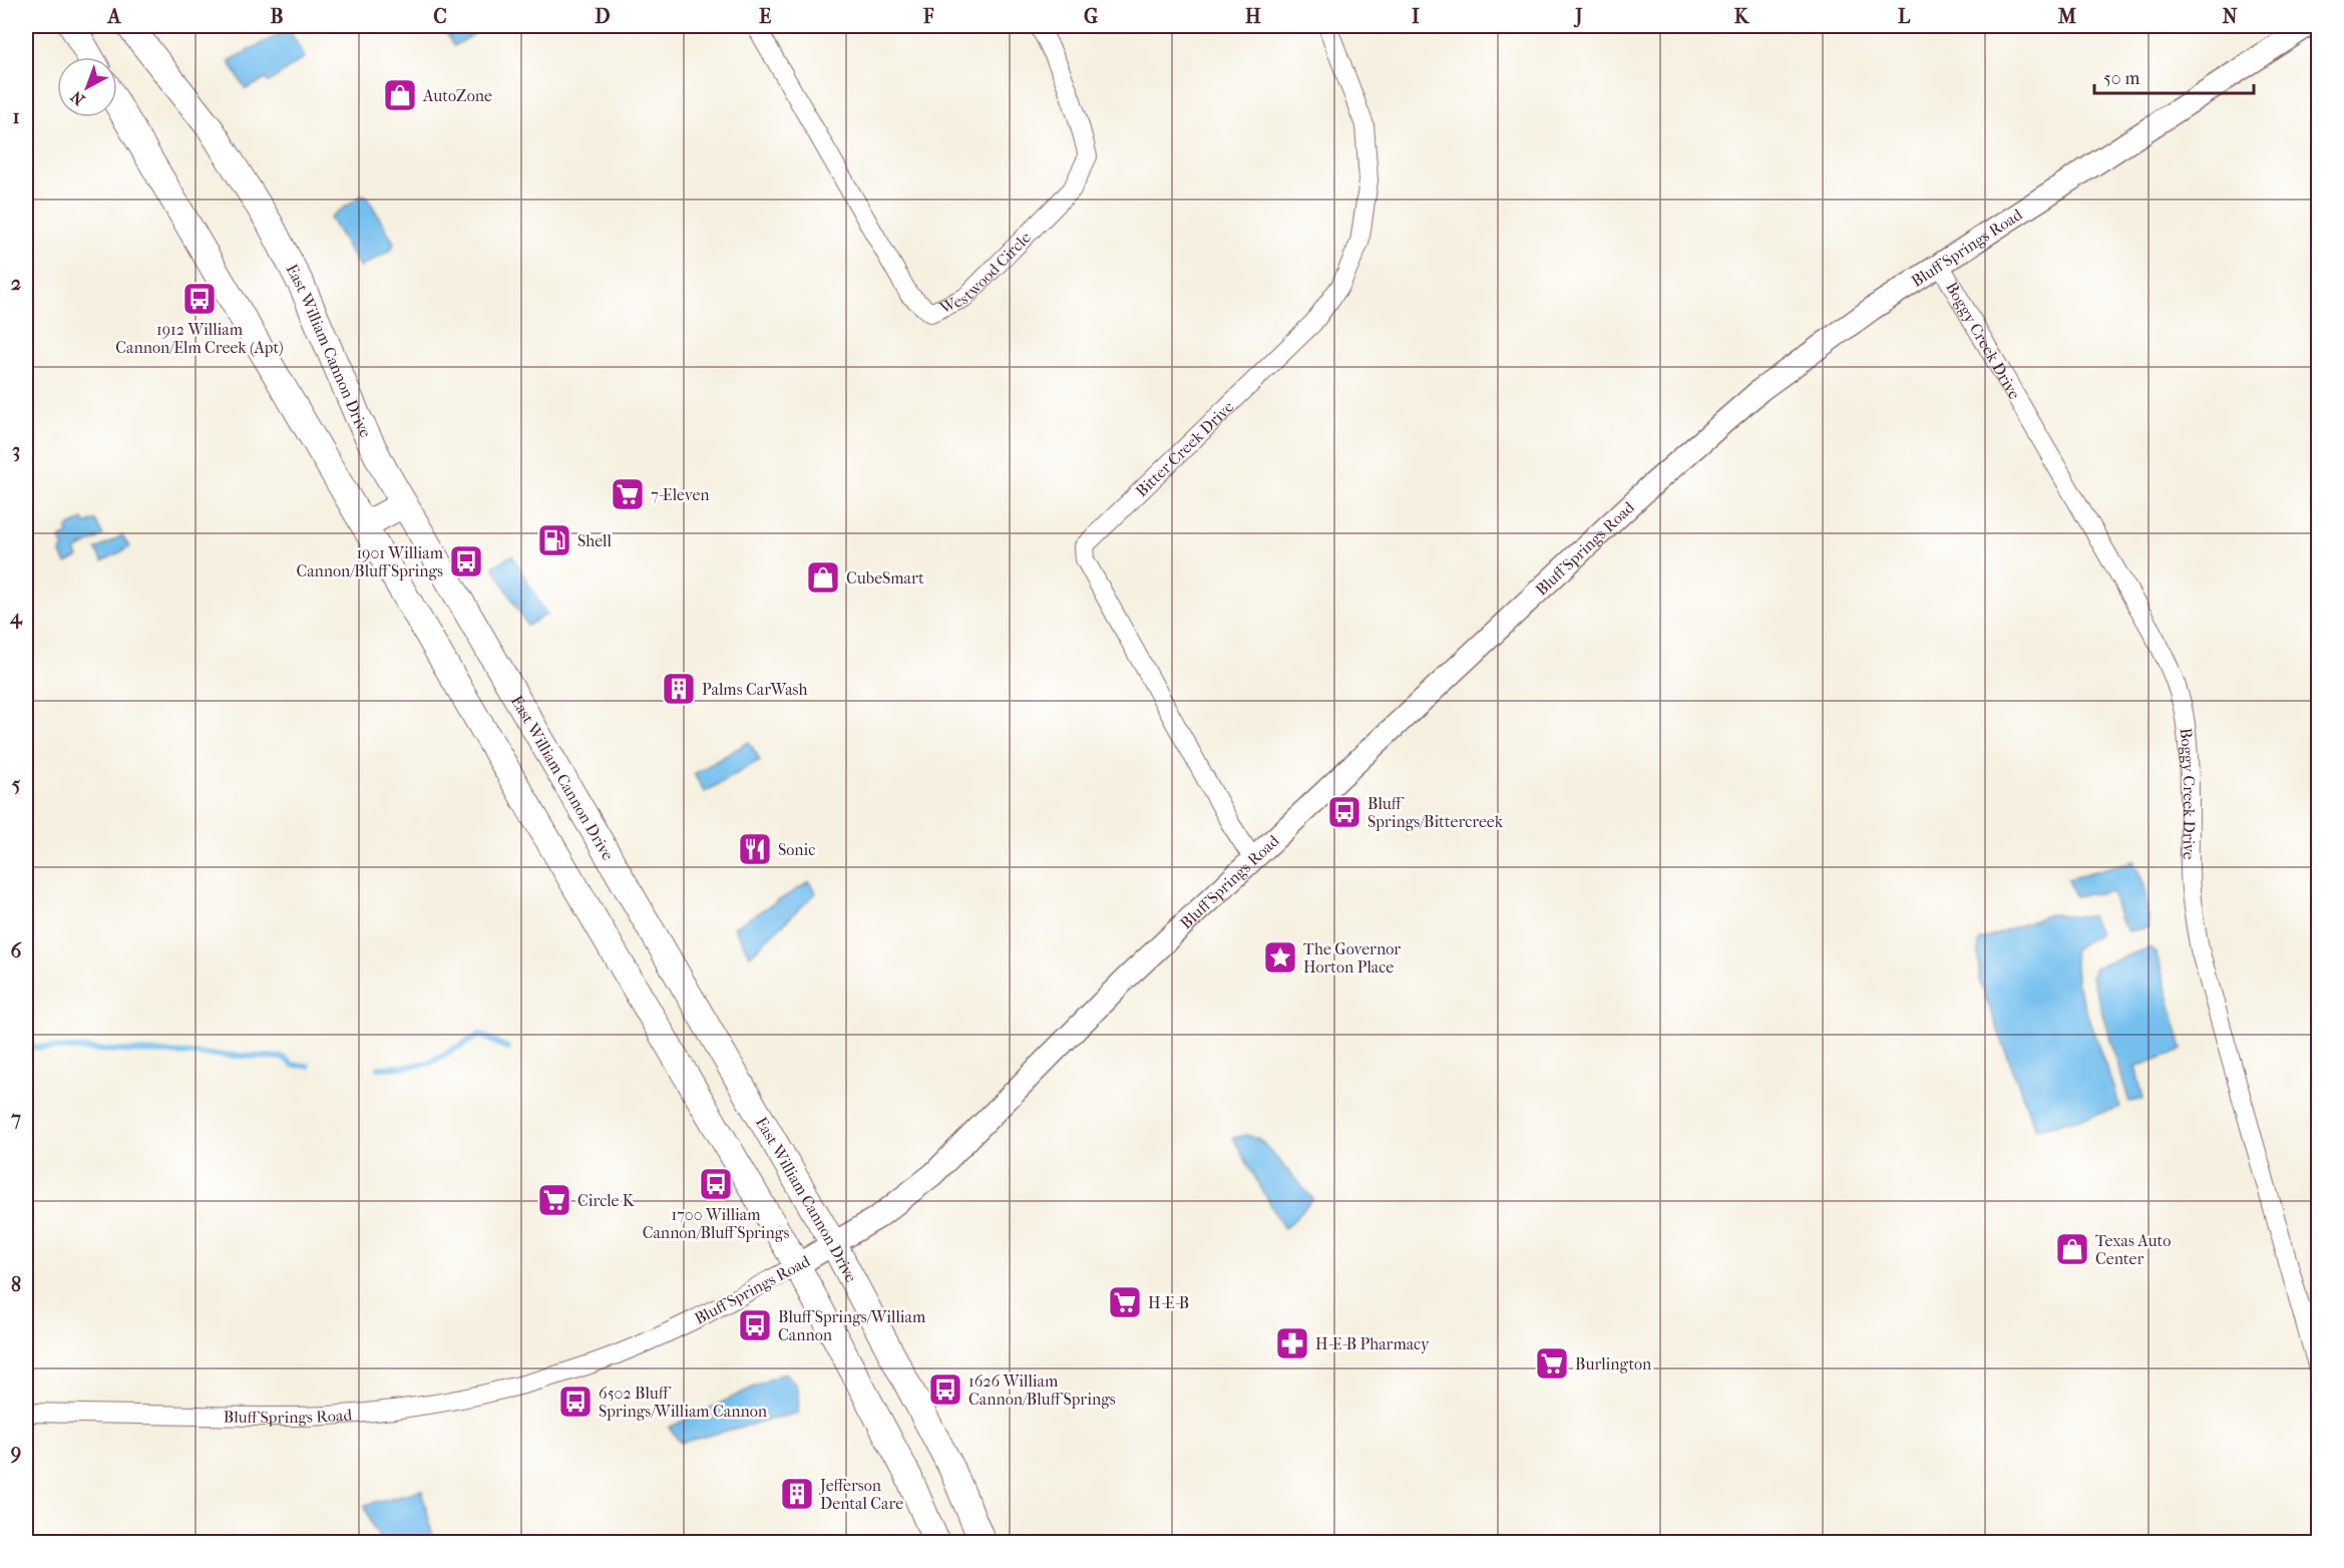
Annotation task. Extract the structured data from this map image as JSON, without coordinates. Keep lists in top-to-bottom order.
{
  "streets": {
    "main road": ["East William Cannon Drive"],
    "street": [
      "Bluff Springs Road",
      "Westwood Circle",
      "Boggy Creek Drive",
      "Bitter Creek Drive"
    ]
  },
  "crossings": [
    ["Bluff Springs Road", "Boggy Creek Drive"],
    ["Bluff Springs Road", "East William Cannon Drive"],
    ["Bluff Springs Road", "Bitter Creek Drive"]
  ],
  "places": {
    "shop": ["AutoZone", "CubeSmart", "Texas Auto Center"],
    "bus stop": [
      "1912 William Cannon/Elm Creek (Apt)",
      "1901 William Cannon/Bluff Springs",
      "Bluff Springs/Bittercreek",
      "1700 William Cannon/Bluff Springs",
      "Bluff Springs/William Cannon",
      "1626 William Cannon/Bluff Springs",
      "6502 Bluff Springs/William Cannon"
    ],
    "supermarket": [
      "7-Eleven",
      "Circle K",
      "H-E-B",
      "Burlington"
    ],
    "fuel station": ["Shell"],
    "building": ["Palms CarWash", "Jefferson Dental Care"],
    "restaurant": ["Sonic"],
    "place": ["The Governor Horton Place"],
    "pharmacy": ["H-E-B Pharmacy"]
  },
  "scale_bar": "50 m",
  "north": "bottom left",
  "grid": {
    "columns": [
      "A",
      "B",
      "C",
      "D",
      "E",
      "F",
      "G",
      "H",
      "I",
      "J",
      "K",
      "L",
      "M",
      "N"
    ],
    "rows": [
      "1",
      "2",
      "3",
      "4",
      "5",
      "6",
      "7",
      "8",
      "9"
    ]
  }
}
